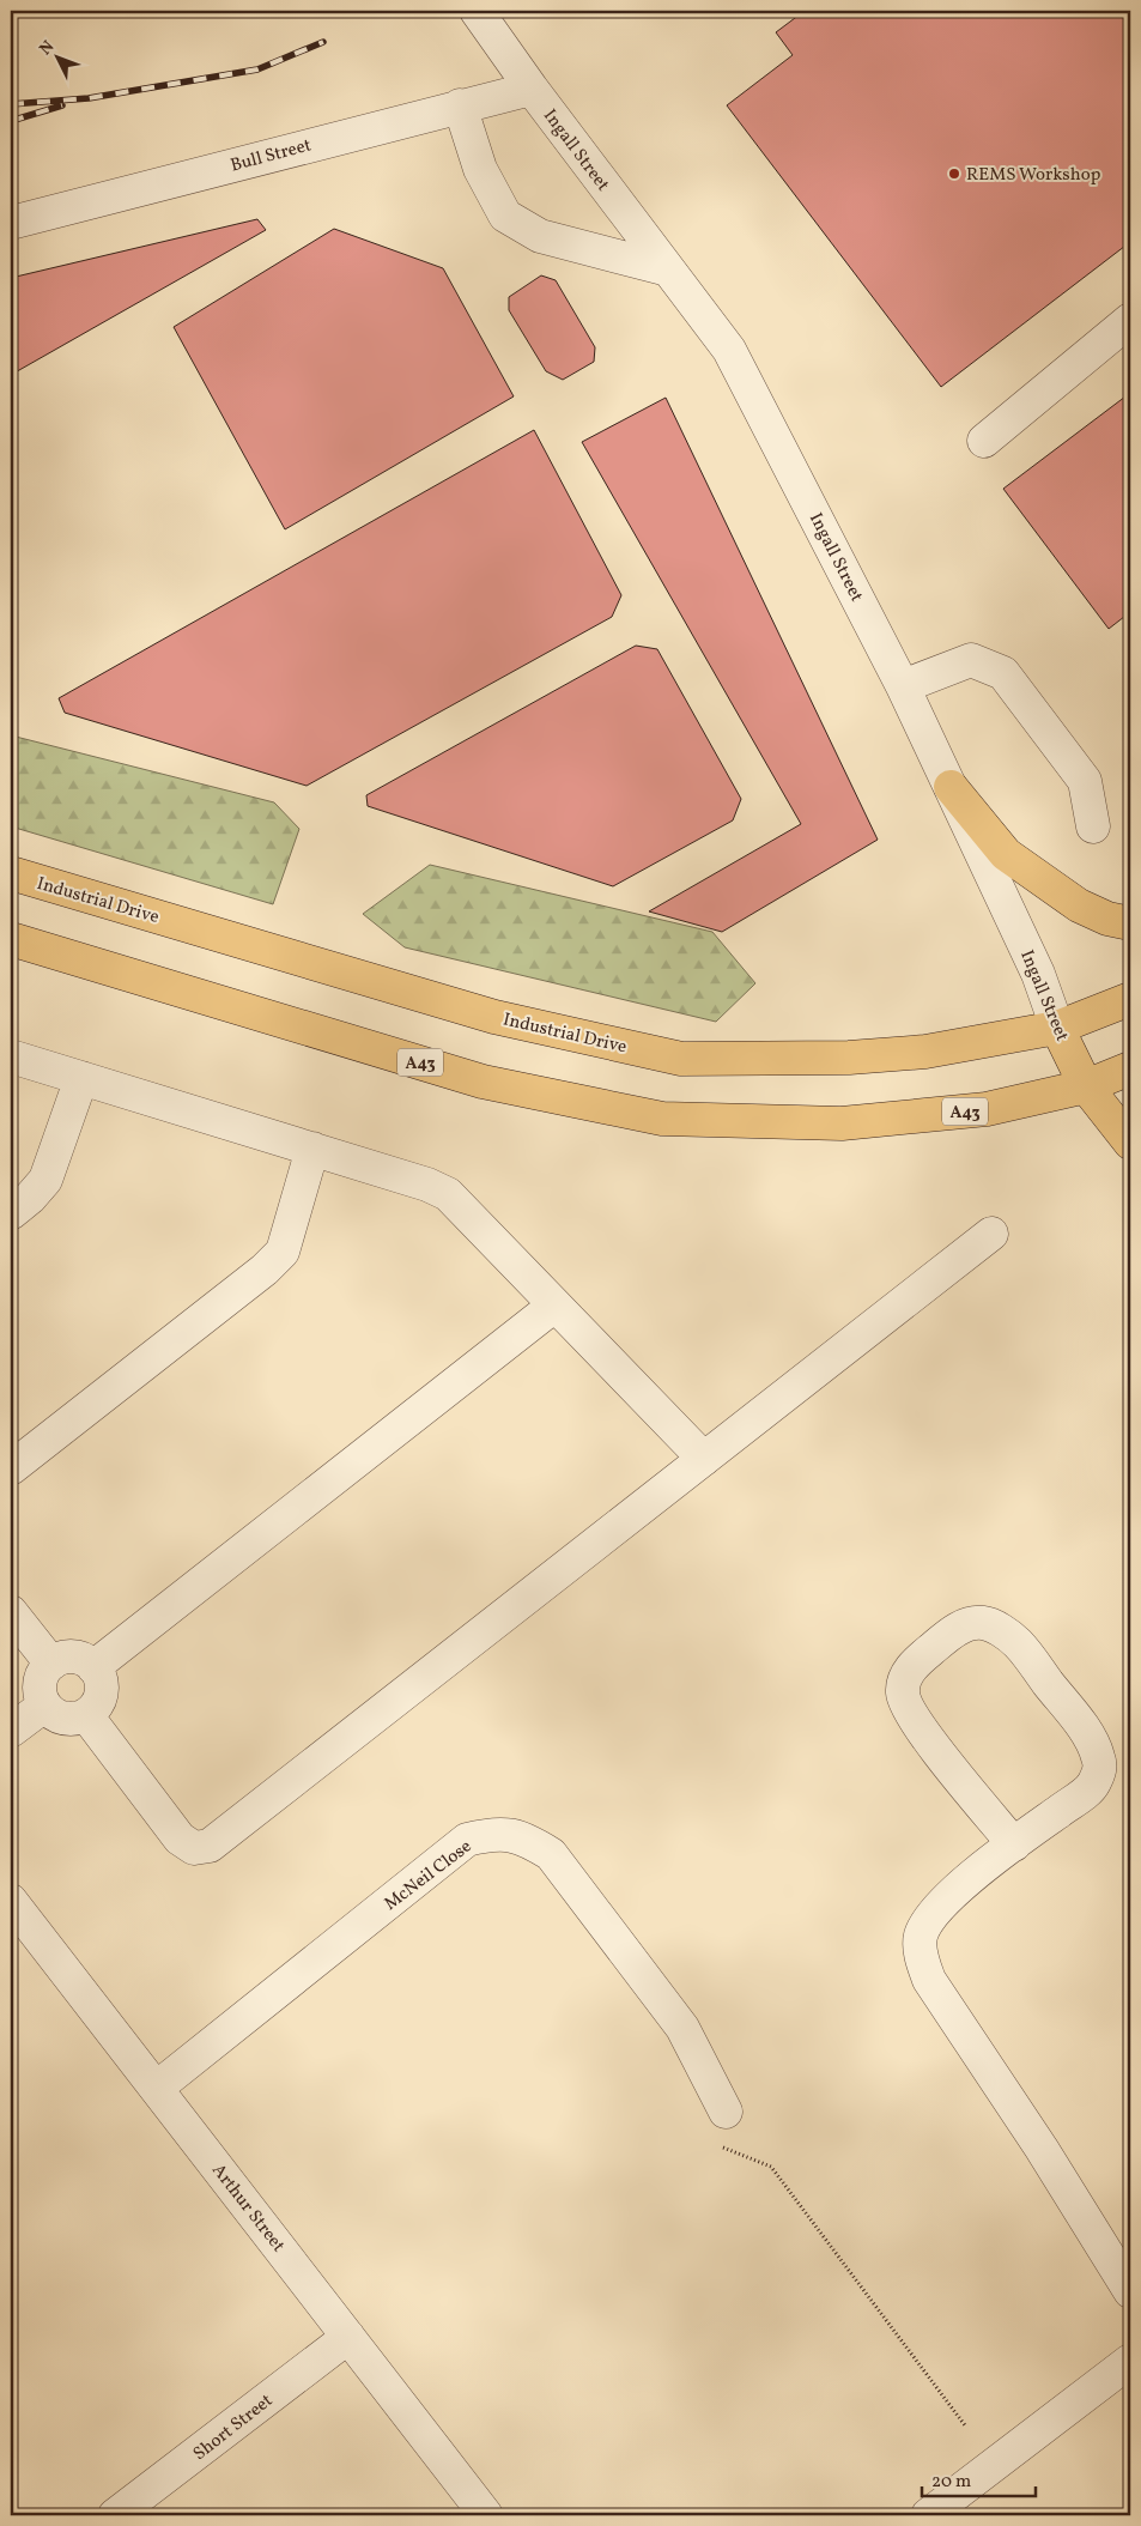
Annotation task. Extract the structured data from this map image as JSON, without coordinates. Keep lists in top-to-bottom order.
{
  "streets": {
    "main road": ["Ingall Street", "Industrial Drive", "A43"],
    "street": [
      "Bull Street",
      "McNeil Close",
      "Arthur Street",
      "Short Street"
    ]
  },
  "crossings": [
    ["Ingall Street", "Bull Street"],
    ["Ingall Street", "Industrial Drive"],
    ["Ingall Street", "A43"],
    ["McNeil Close", "Arthur Street"],
    ["Arthur Street", "Short Street"]
  ],
  "places": ["REMS Workshop"],
  "scale_bar": "20 m",
  "north": "top left"
}
